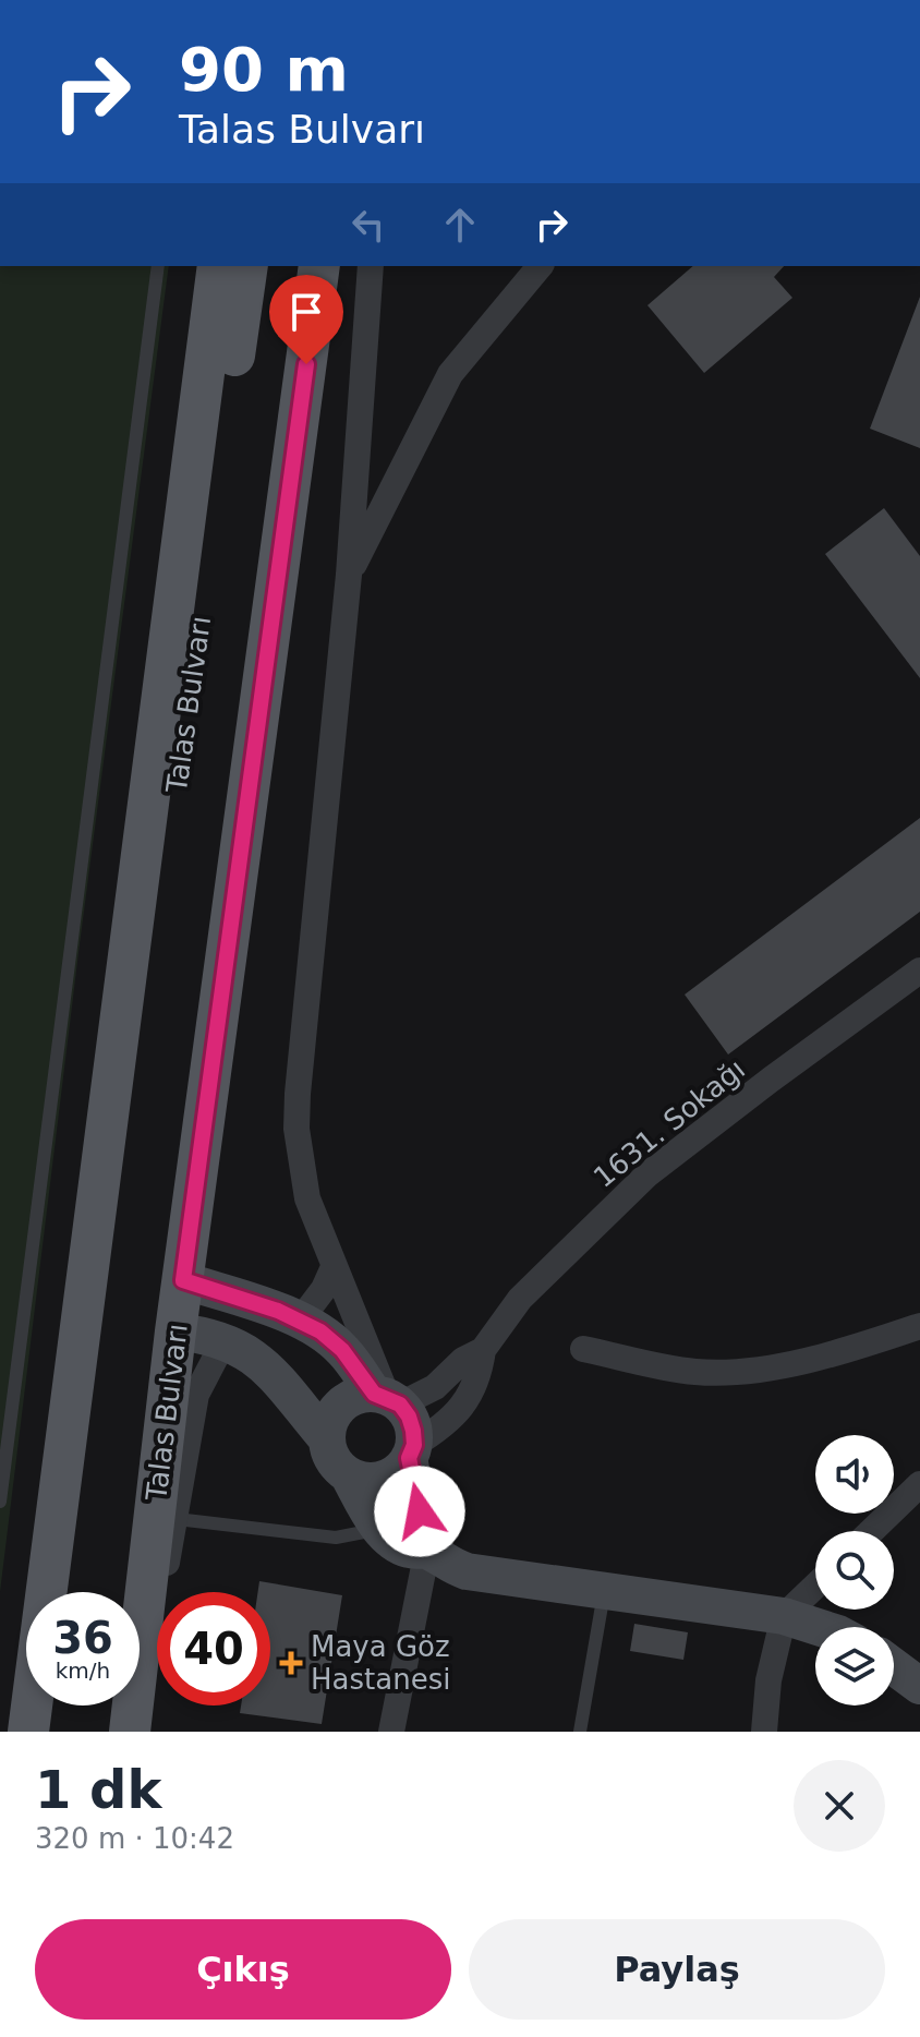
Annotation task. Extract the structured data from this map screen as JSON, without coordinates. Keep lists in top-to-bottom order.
{
  "streets": {
    "main road": ["Talas Bulvarı"],
    "street": ["1631. Sokağı"]
  },
  "places": {
    "health": ["Maya Göz Hastanesi"]
  },
  "page": {
    "turn": ["90 m", "Talas Bulvarı"],
    "speed": "36 km/h",
    "limit": "40",
    "heading": ["1 dk", "320 m · 10:42"],
    "buttons": ["Çıkış", "Paylaş"]
  }
}
